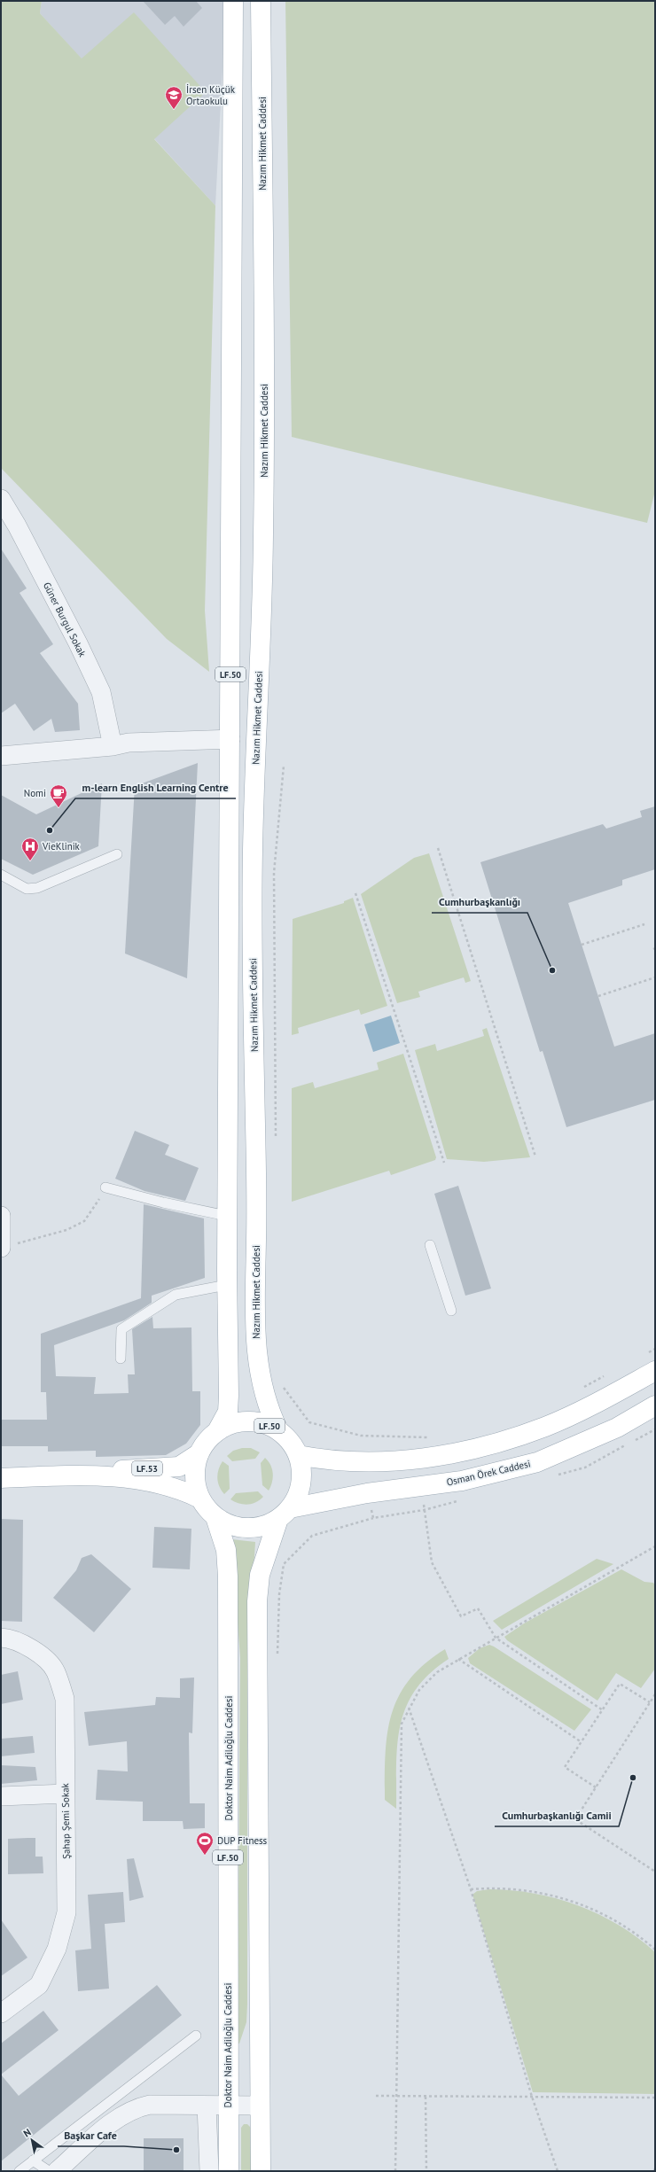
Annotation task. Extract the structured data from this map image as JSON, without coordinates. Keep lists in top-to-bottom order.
{
  "streets": {
    "main road": [
      "Nazım Hikmet Caddesi",
      "LF.50",
      "LF.53",
      "Osman Örek Caddesi",
      "Doktor Naim Adiloğlu Caddesi"
    ],
    "street": ["Güner Burgul Sokak", "Şahap Şemi Sokak"]
  },
  "crossings": [
    ["Nazım Hikmet Caddesi", "LF.50"],
    ["Nazım Hikmet Caddesi", "LF.53"],
    ["Nazım Hikmet Caddesi", "Osman Örek Caddesi"],
    ["Nazım Hikmet Caddesi", "Doktor Naim Adiloğlu Caddesi"],
    ["LF.50", "LF.53"],
    ["LF.50", "Osman Örek Caddesi"],
    ["LF.50", "Doktor Naim Adiloğlu Caddesi"],
    ["LF.53", "Osman Örek Caddesi"],
    ["LF.53", "Doktor Naim Adiloğlu Caddesi"],
    ["Osman Örek Caddesi", "Doktor Naim Adiloğlu Caddesi"]
  ],
  "places": {
    "school or university": ["İrsen Küçük Ortaokulu"],
    "cafe": ["Nomi"],
    "other": [
      "m-learn English Learning Centre",
      "Cumhurbaşkanlığı",
      "Cumhurbaşkanlığı Camii",
      "Başkar Cafe"
    ],
    "hospital": ["VieKlinik"],
    "sports": ["DUP Fitness"]
  },
  "north": "top left"
}
